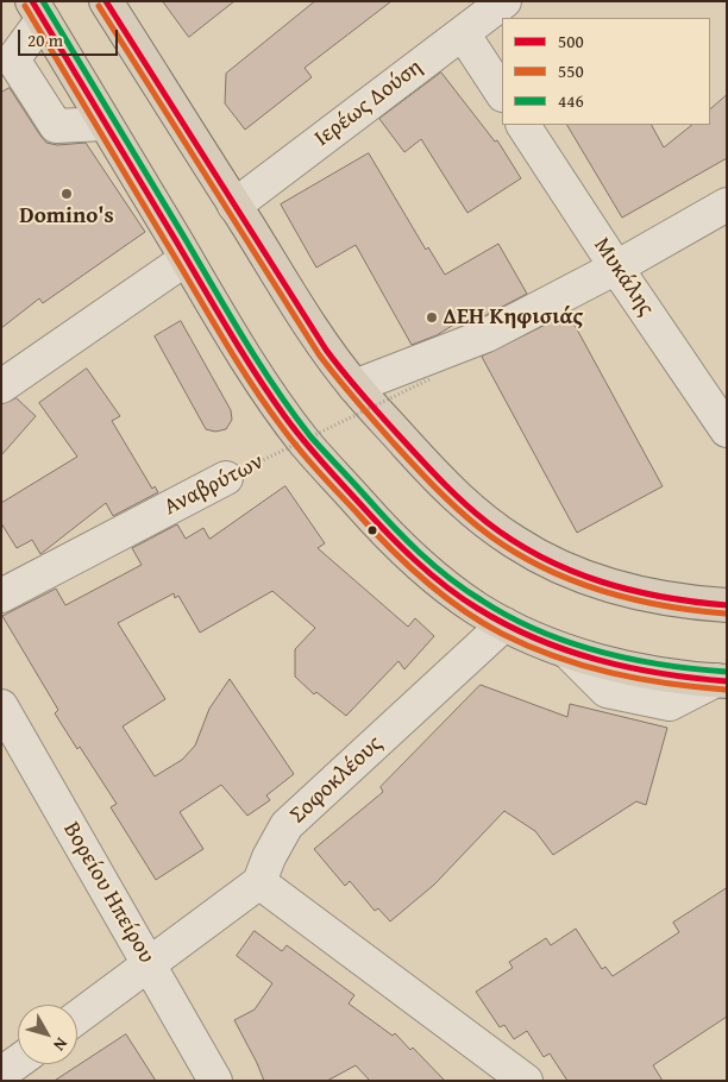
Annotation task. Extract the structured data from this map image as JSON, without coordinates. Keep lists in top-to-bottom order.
{
  "streets": {
    "street": [
      "Ιερέως Δούση",
      "Μυκάλης",
      "Αναβρύτων",
      "Σοφοκλέους",
      "Βορείου Ηπείρου"
    ]
  },
  "places": ["Domino's", "ΔΕΗ Κηφισιάς"],
  "lines": ["transit line 500", "transit line 446", "transit line 550"],
  "legend": ["500", "550", "446"],
  "scale_bar": "20 m",
  "north": "bottom right"
}
